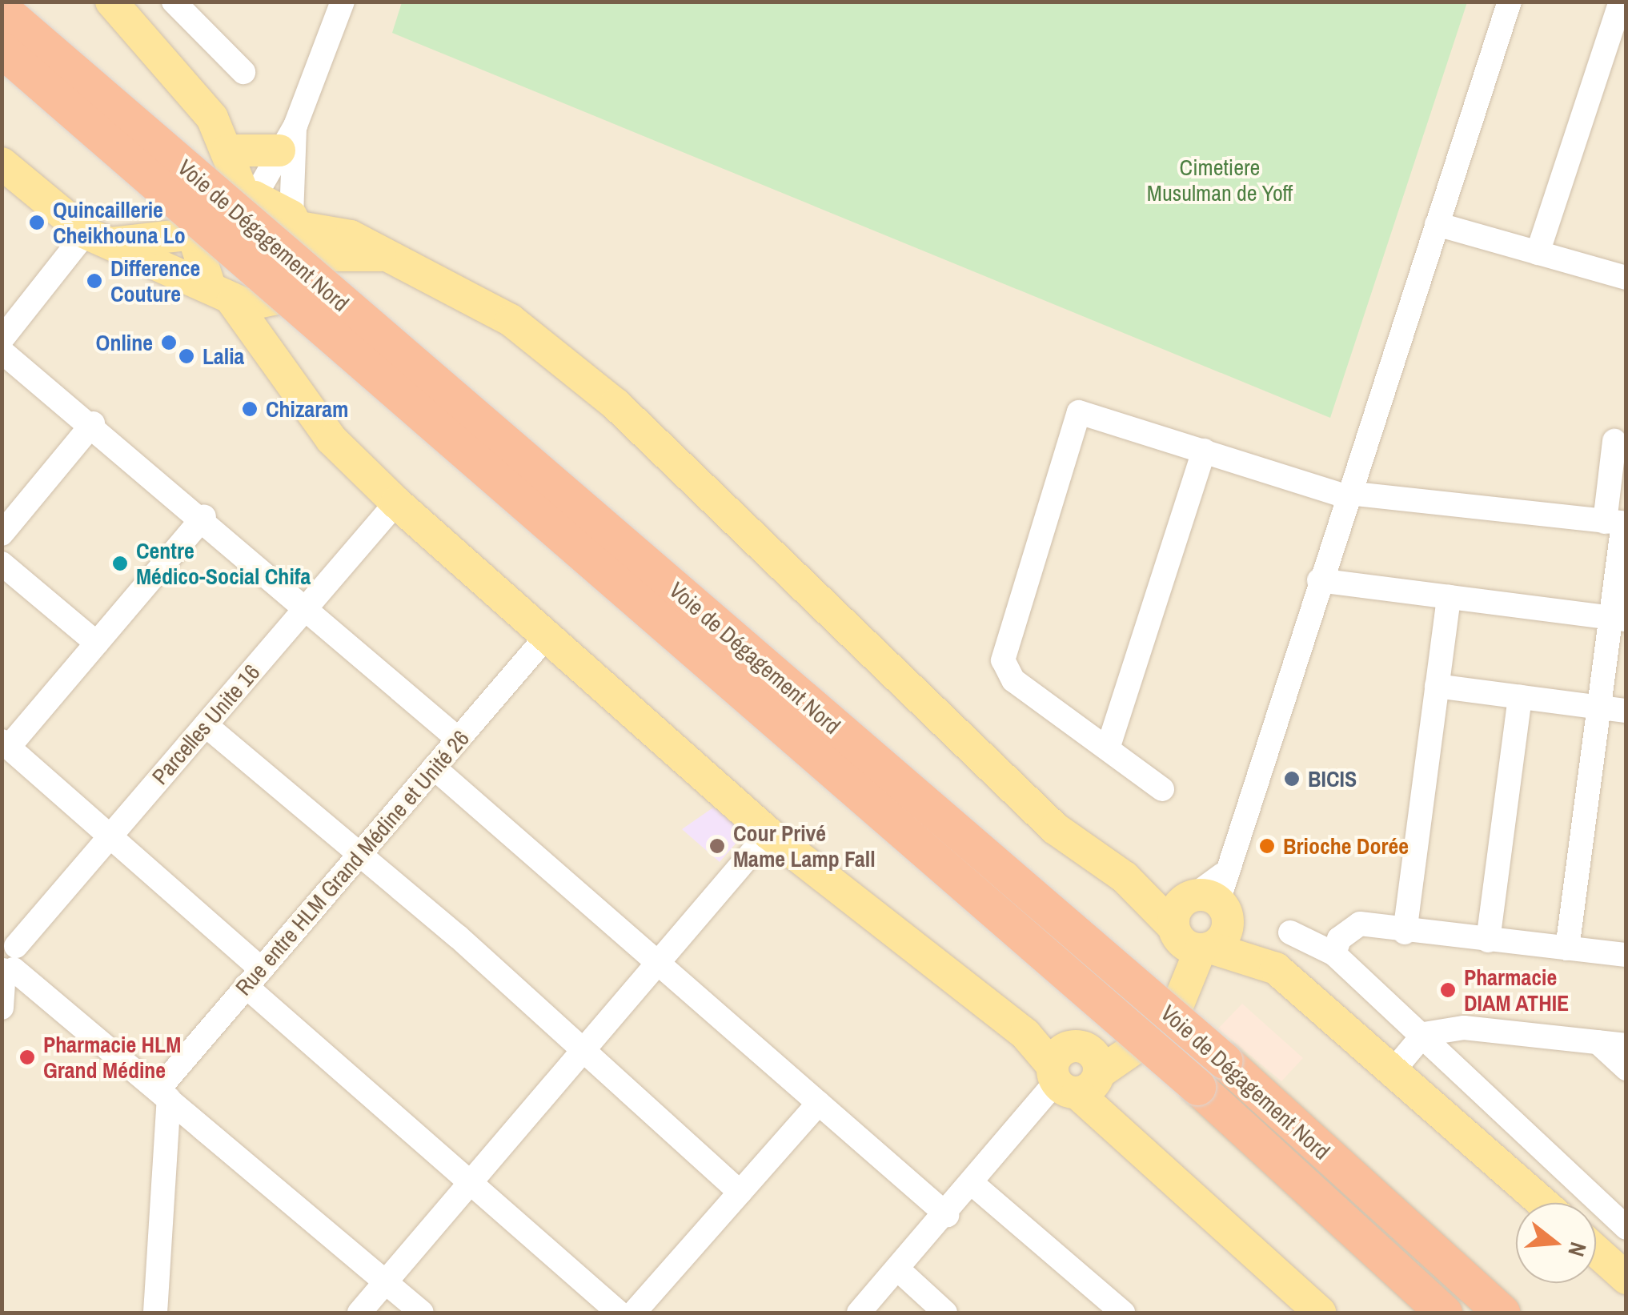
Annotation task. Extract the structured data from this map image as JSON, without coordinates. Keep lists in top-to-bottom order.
{
  "streets": {
    "highway": ["Voie de Dégagement Nord"],
    "street": ["Parcelles Unite 16", "Rue entre HLM Grand Médine et Unité 26"]
  },
  "parks": ["Cimetiere Musulman de Yoff"],
  "places": [
    "Quincaillerie Cheikhouna Lo",
    "Difference Couture",
    "Online",
    "Lalia",
    "Chizaram",
    "Centre Médico-Social Chifa",
    "BICIS",
    "Cour Privé Mame Lamp Fall",
    "Brioche Dorée",
    "Pharmacie DIAM ATHIE",
    "Pharmacie HLM Grand Médine"
  ],
  "north": "right"
}
